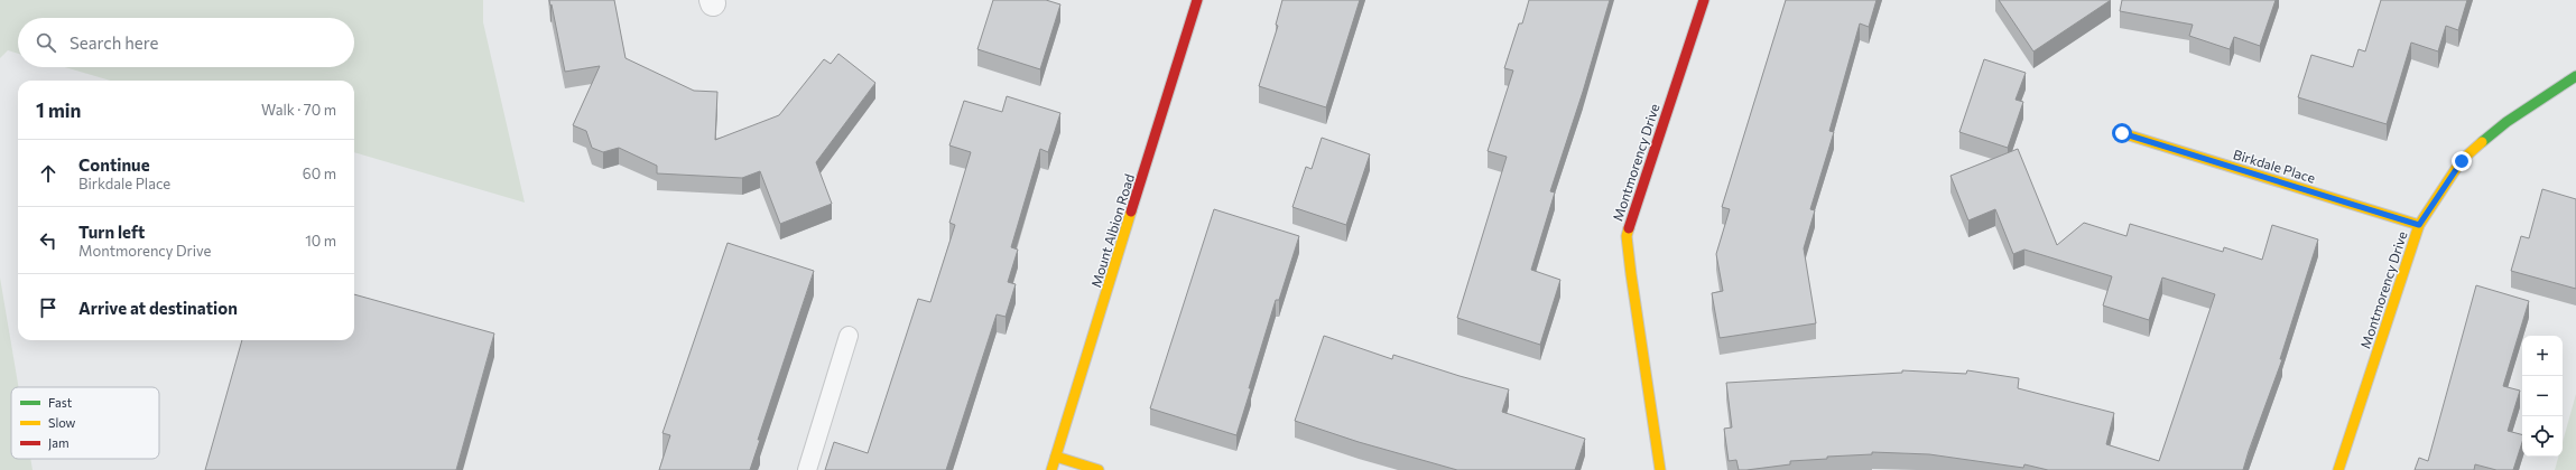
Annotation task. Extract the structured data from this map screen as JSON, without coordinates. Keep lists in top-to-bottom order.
{
  "streets": {
    "street": ["Montmorency Drive", "Birkdale Place", "Mount Albion Road"]
  },
  "crossings": [
    ["Montmorency Drive", "Birkdale Place"]
  ],
  "legend": ["Fast", "Slow", "Jam"],
  "page": {
    "search": "Search here",
    "heading": ["1 min", "Walk · 70 m"],
    "list": [
      ["Continue", "Birkdale Place", "60 m"],
      ["Turn left", "Montmorency Drive", "10 m"],
      "Arrive at destination"
    ],
    "map_buttons": ["+", "−"]
  }
}
